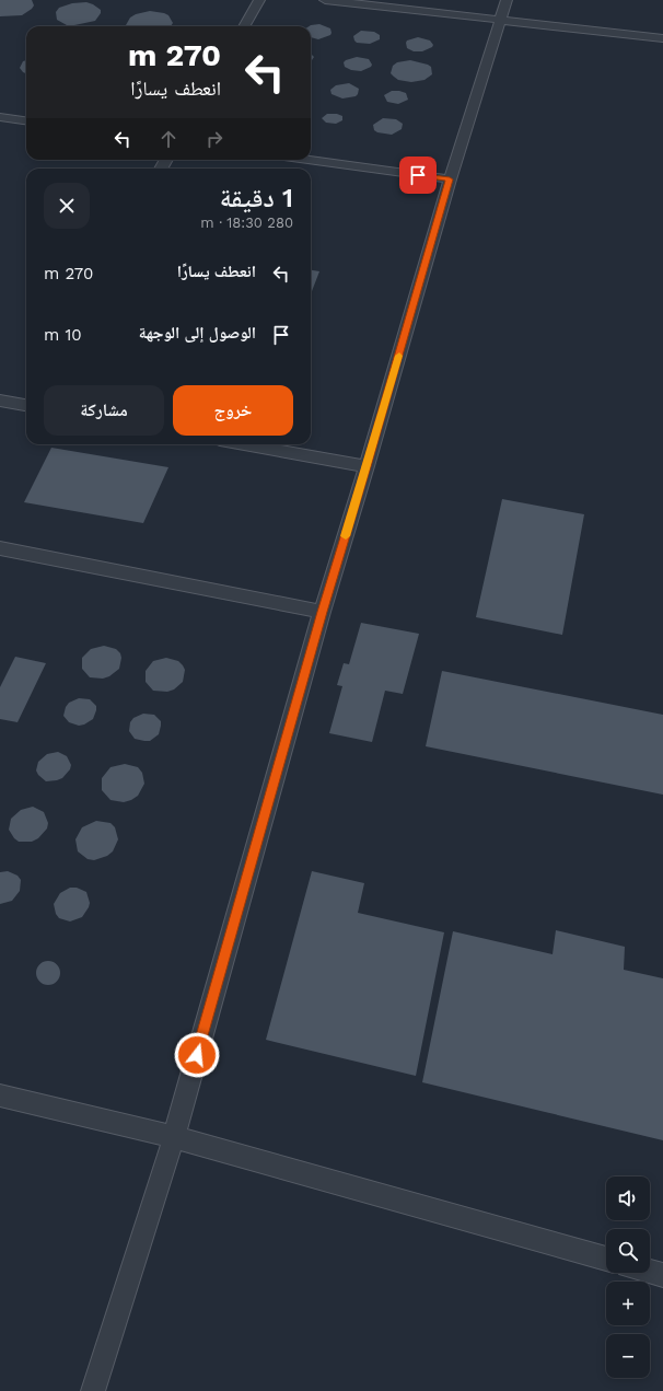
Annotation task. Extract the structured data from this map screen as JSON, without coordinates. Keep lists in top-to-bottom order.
{
  "page": {
    "turn": ["270 m", "انعطف يسارًا"],
    "heading": ["1 دقيقة", "280 m · 18:30"],
    "list": [
      {
        "name": "انعطف يسارًا",
        "value": "270 m"
      },
      {
        "name": "الوصول إلى الوجهة",
        "value": "10 m"
      }
    ],
    "buttons": ["خروج", "مشاركة"],
    "map_buttons": ["+", "−"]
  }
}
